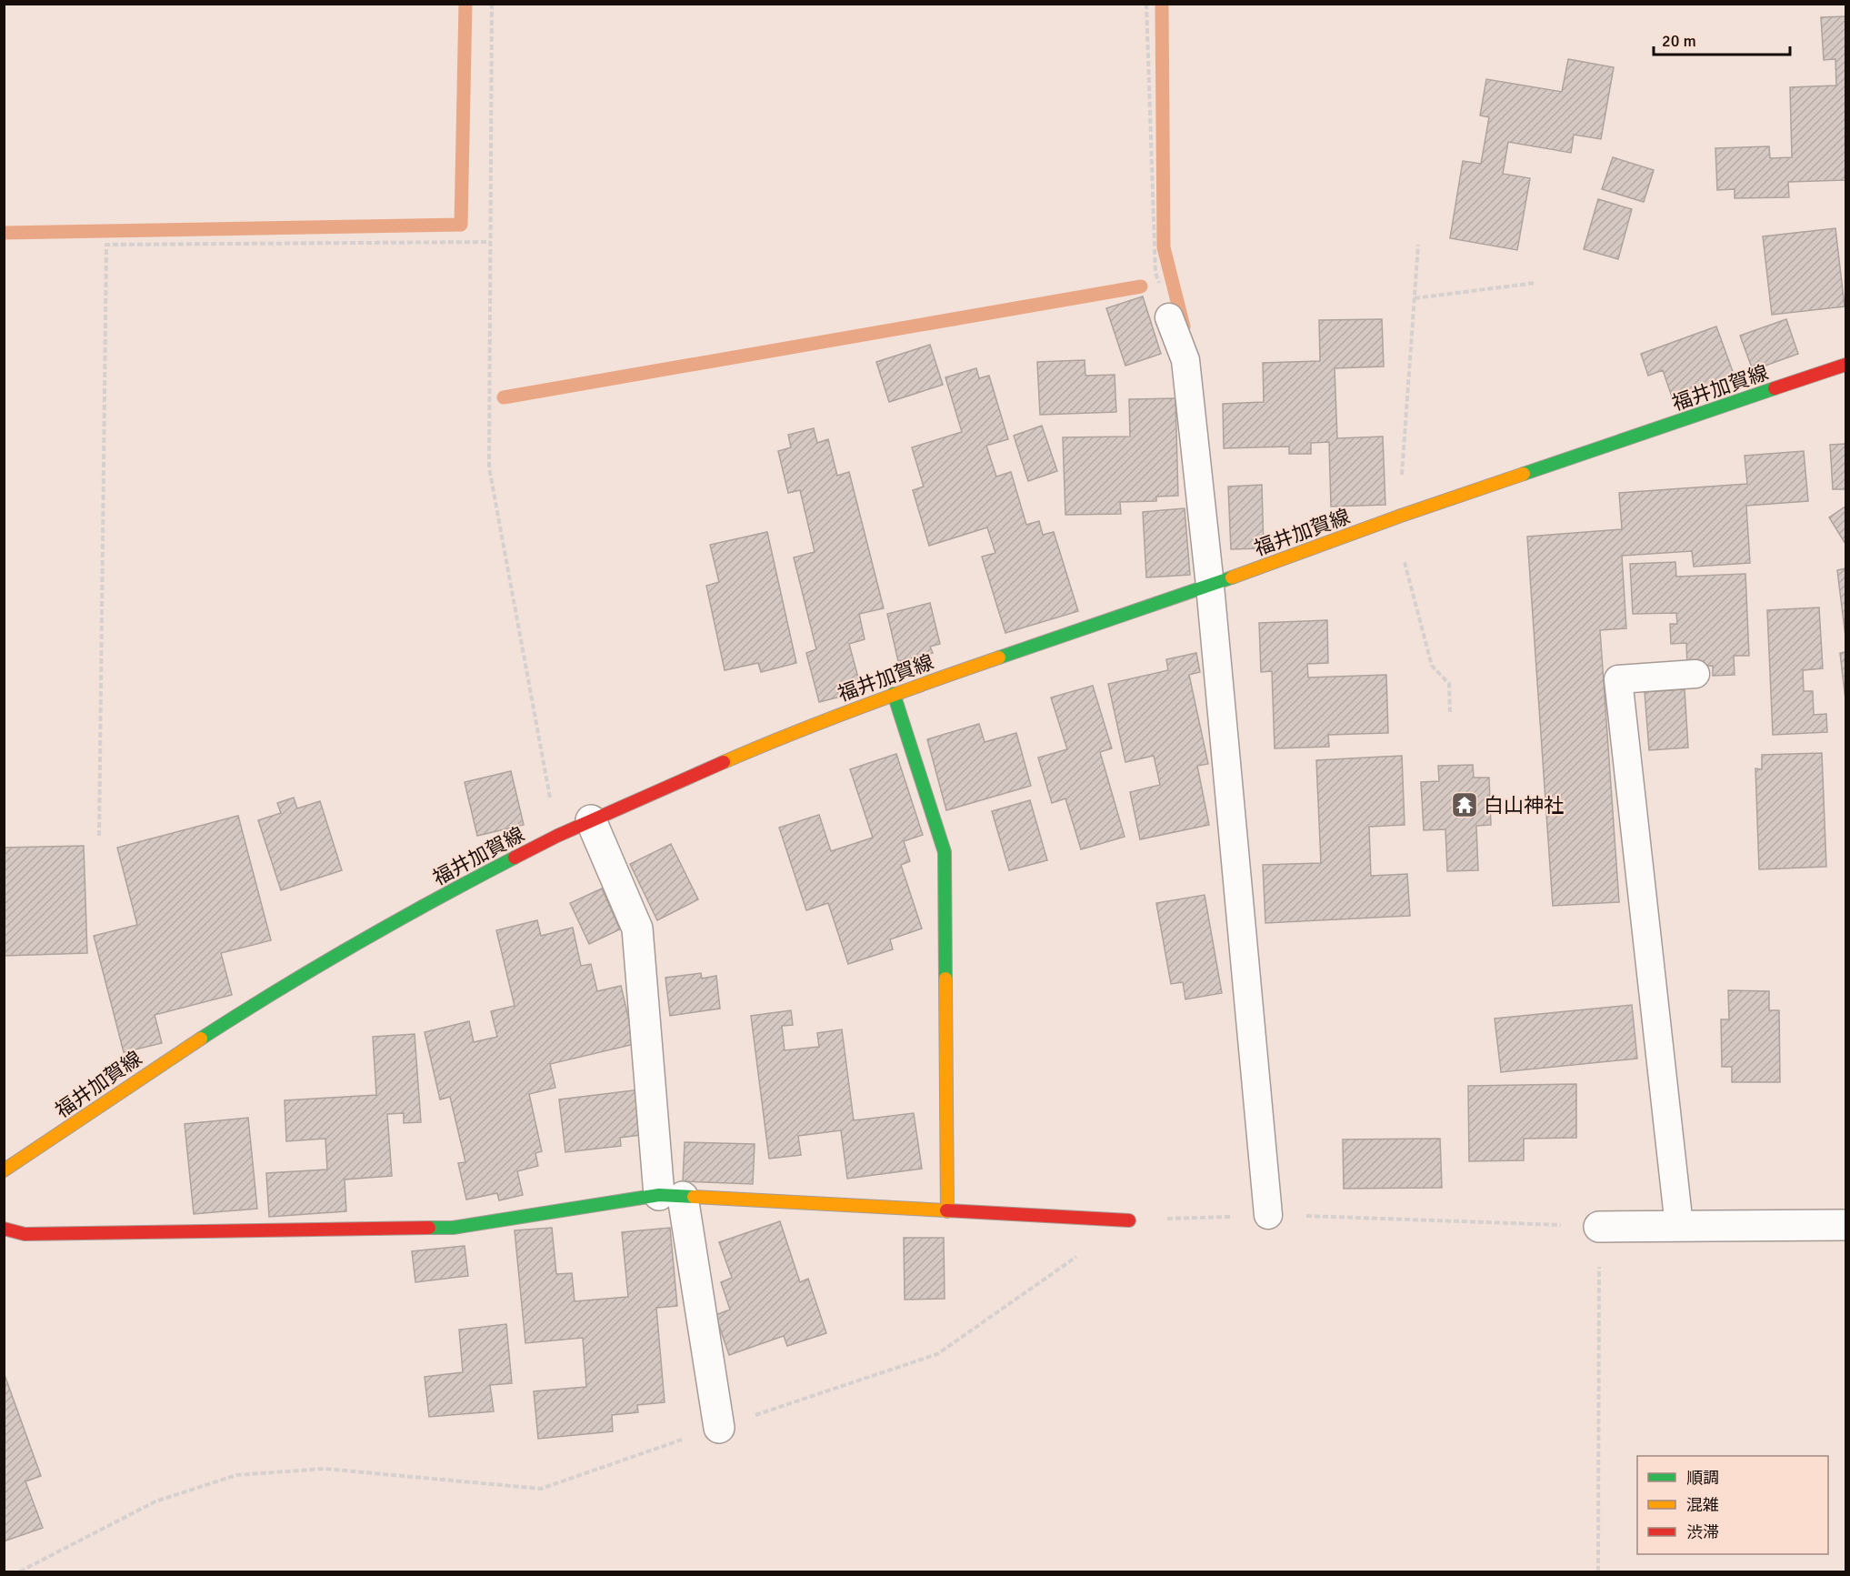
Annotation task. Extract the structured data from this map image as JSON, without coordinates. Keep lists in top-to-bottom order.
{
  "streets": {
    "main road": ["福井加賀線"]
  },
  "places": {
    "temple": ["白山神社"]
  },
  "legend": ["順調", "混雑", "渋滞"],
  "scale_bar": "20 m"
}
